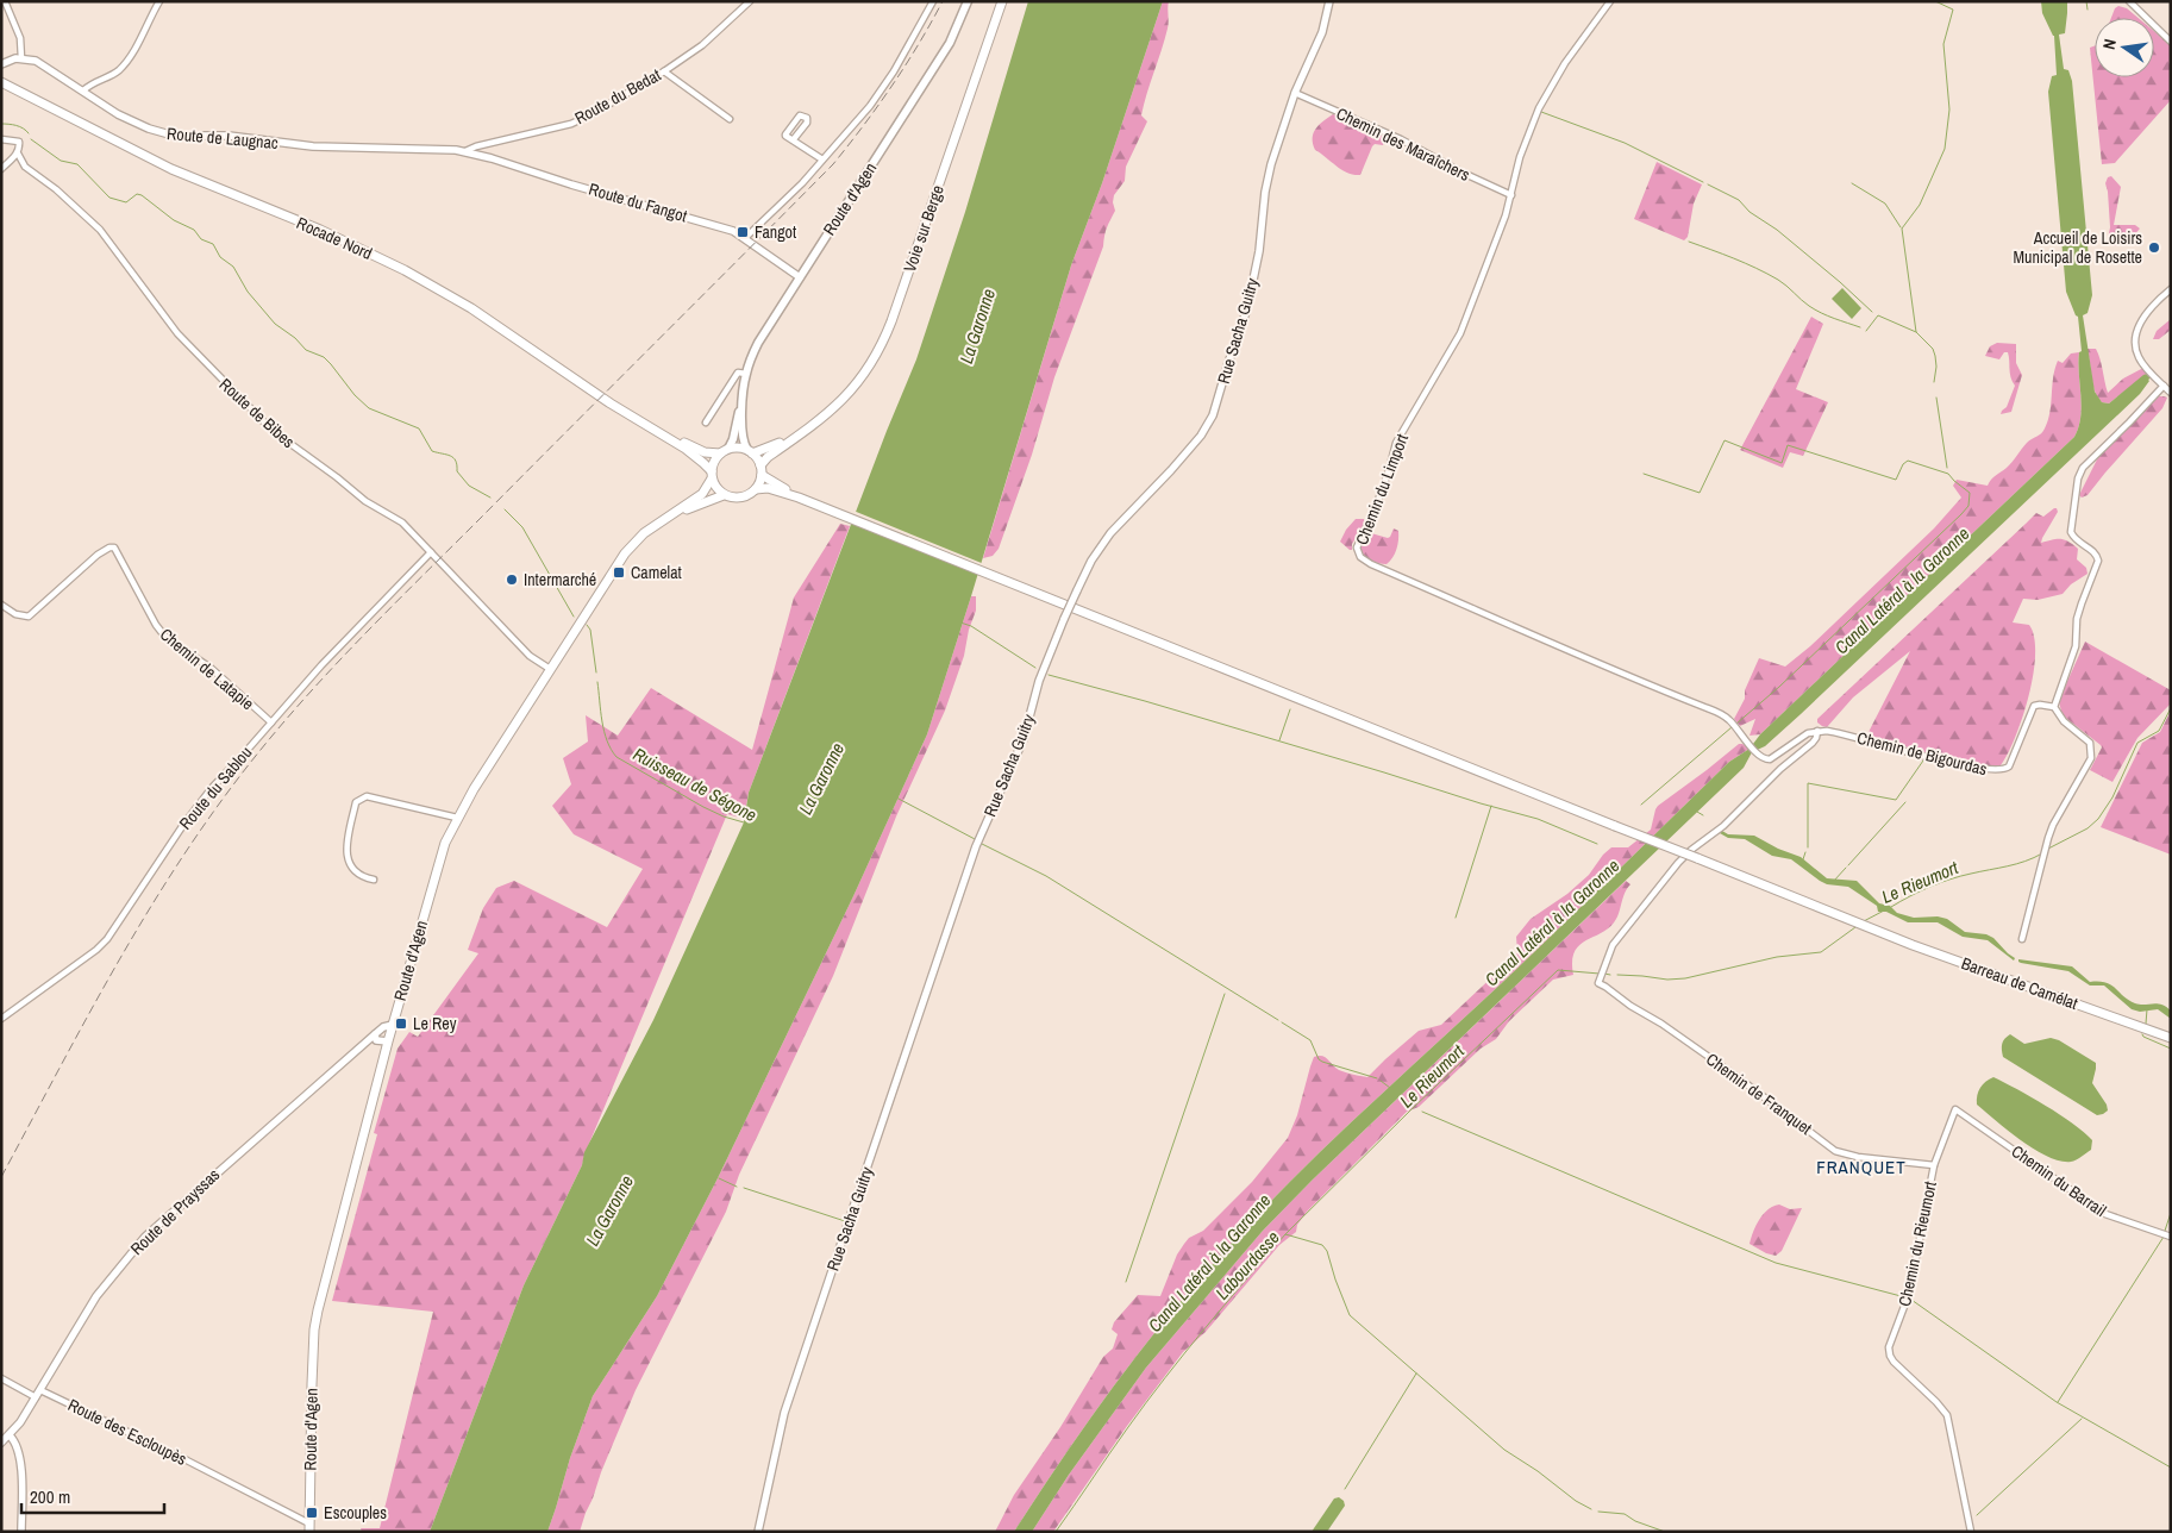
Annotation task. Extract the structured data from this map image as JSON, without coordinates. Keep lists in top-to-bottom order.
{
  "streets": {
    "main road": [
      "Route d'Agen",
      "Voie sur Berge",
      "Rocade Nord",
      "Barreau de Camélat"
    ],
    "street": [
      "Route du Bedat",
      "Route de Laugnac",
      "Chemin des Maraîchers",
      "Route du Fangot",
      "Rue Sacha Guitry",
      "Route de Bibes",
      "Chemin du Limport",
      "Chemin de Latapie",
      "Chemin de Bigourdas",
      "Route du Sablou",
      "Chemin de Franquet",
      "Chemin du Barrail",
      "Route de Prayssas",
      "Chemin du Rieumort",
      "Route des Escloupès"
    ]
  },
  "crossings": [
    ["Route du Bedat", "Route de Laugnac"],
    ["Route du Bedat", "Route du Fangot"],
    ["Route de Laugnac", "Route du Fangot"],
    ["Chemin des Maraîchers", "Rue Sacha Guitry"],
    ["Chemin des Maraîchers", "Chemin du Limport"],
    ["Route d'Agen", "Route du Fangot"],
    ["Route d'Agen", "Route de Bibes"],
    ["Route d'Agen", "Route des Escloupès"],
    ["Route de Bibes", "Route du Sablou"],
    ["Chemin du Limport", "Chemin de Bigourdas"],
    ["Chemin du Limport", "Chemin de Franquet"],
    ["Chemin de Latapie", "Route du Sablou"],
    ["Chemin de Bigourdas", "Chemin de Franquet"],
    ["Chemin de Franquet", "Chemin du Rieumort"],
    ["Chemin du Barrail", "Chemin du Rieumort"],
    ["Route de Prayssas", "Route des Escloupès"]
  ],
  "districts": ["FRANQUET"],
  "water": [
    "La Garonne",
    "Canal Latéral à la Garonne",
    "Ruisseau de Ségone",
    "Le Rieumort",
    "Labourdasse"
  ],
  "places": {
    "transit": [
      "Fangot",
      "Camelat",
      "Le Rey",
      "Escouples"
    ],
    "other": ["Accueil de Loisirs Municipal de Rosette", "Intermarché"]
  },
  "scale_bar": "200 m",
  "north": "left"
}
